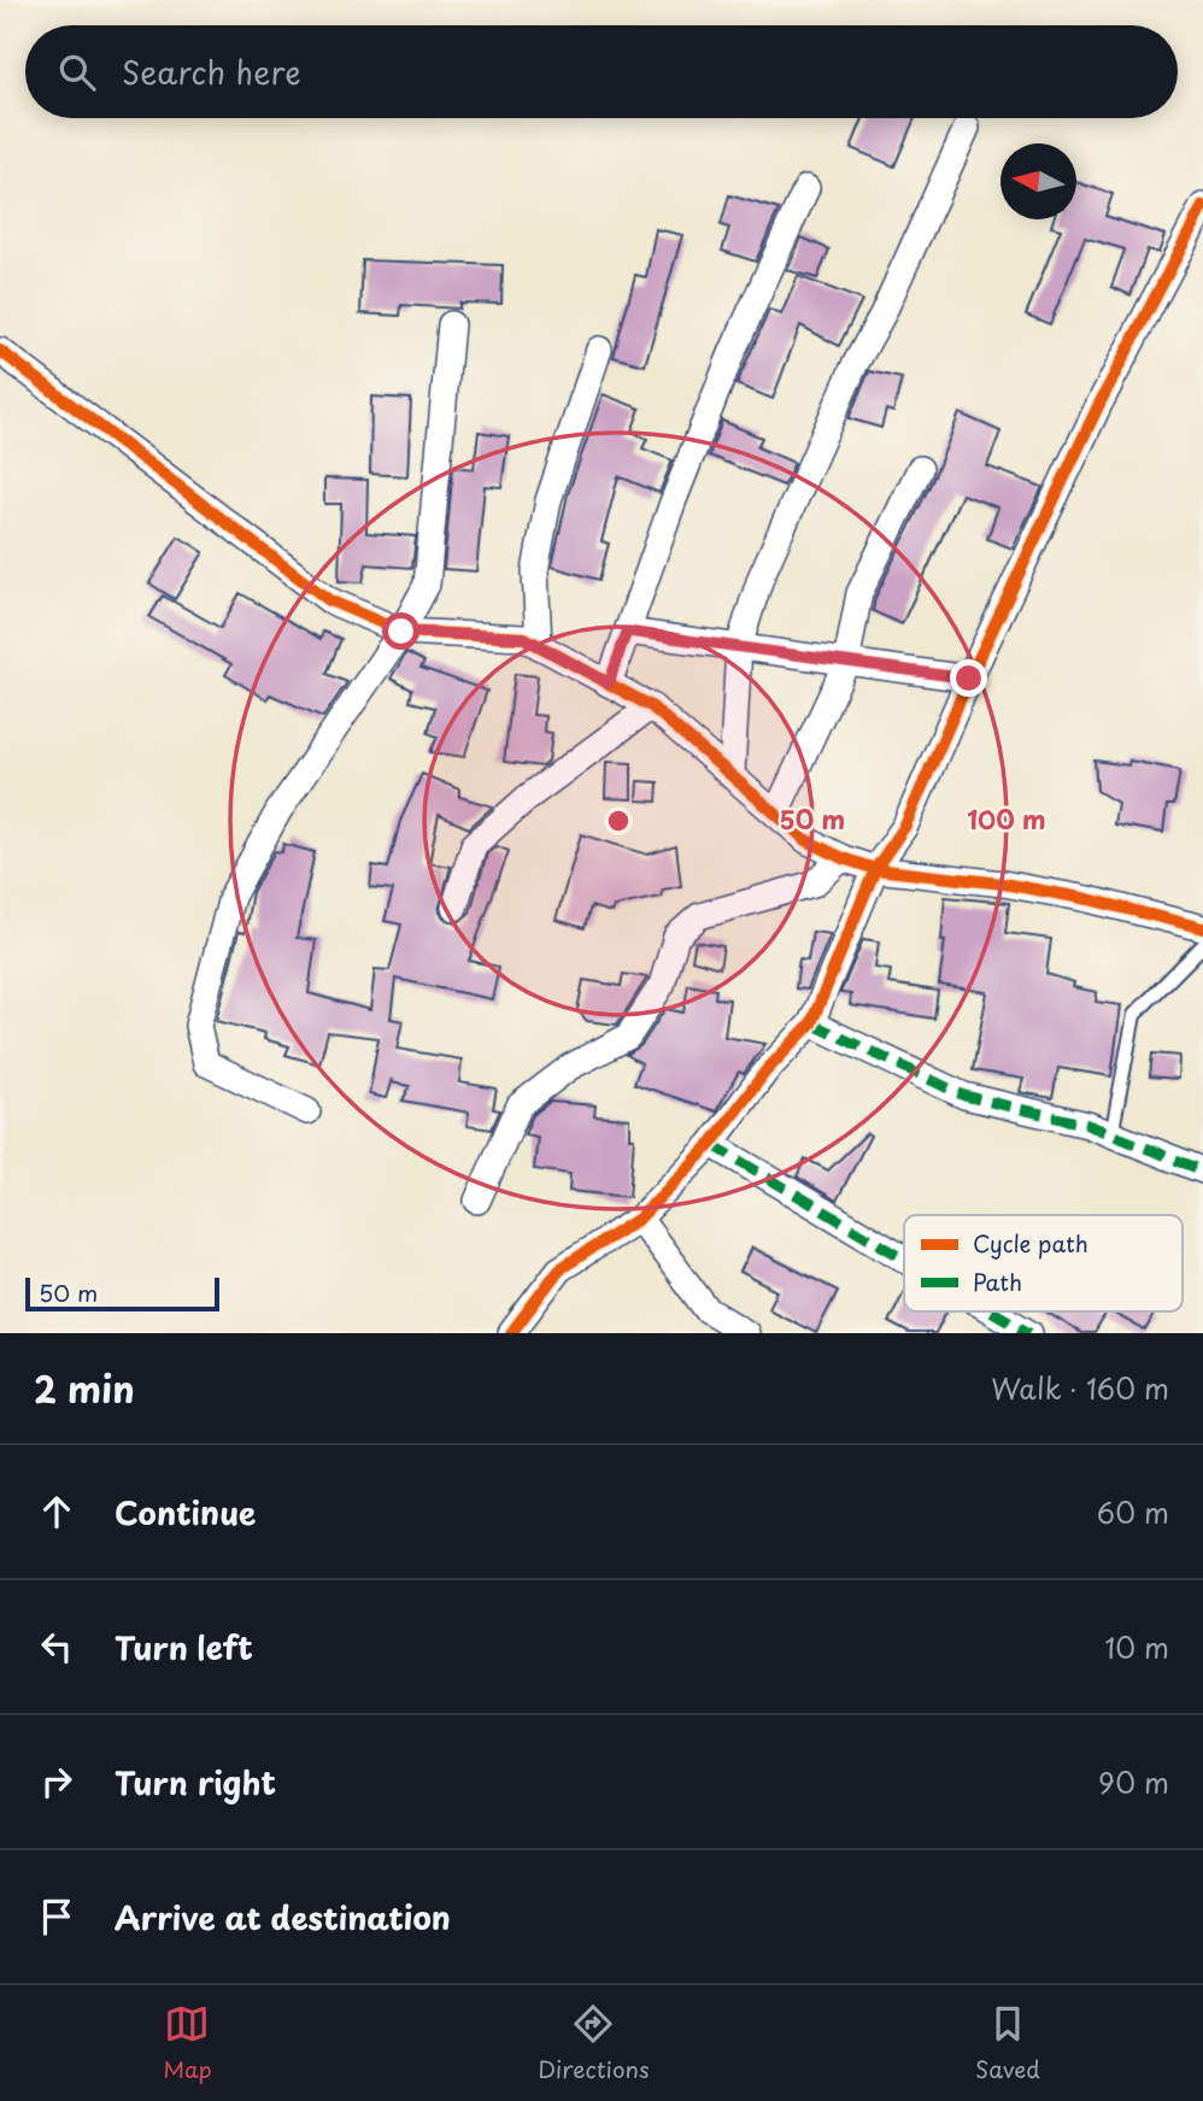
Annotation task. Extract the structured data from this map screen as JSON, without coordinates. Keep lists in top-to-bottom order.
{
  "legend": ["Cycle path", "Path"],
  "scale_bar": "50 m",
  "north": "left",
  "page": {
    "search": "Search here",
    "scale": "50 m",
    "heading": ["2 min", "Walk · 160 m"],
    "list": [
      ["Continue", "60 m"],
      ["Turn left", "10 m"],
      ["Turn right", "90 m"],
      "Arrive at destination"
    ],
    "nav": ["Map", "Directions", "Saved"]
  },
  "rings": ["50 m", "100 m"]
}
